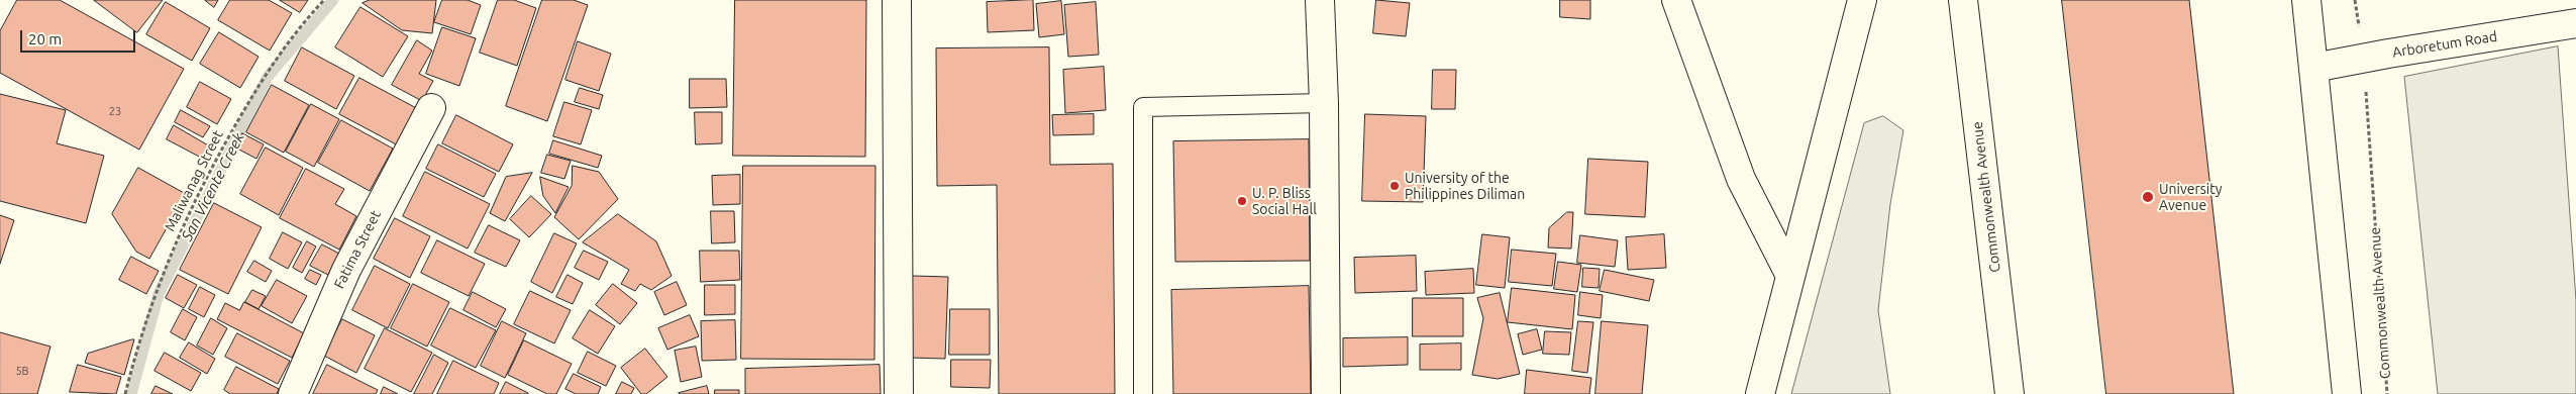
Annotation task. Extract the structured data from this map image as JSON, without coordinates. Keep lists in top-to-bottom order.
{
  "streets": {
    "street": ["Arboretum Road", "Commonwealth Avenue", "Fatima Street"],
    "path": ["Maliwanag Street"]
  },
  "crossings": [
    ["Arboretum Road", "Commonwealth Avenue"]
  ],
  "water": ["San Vicente Creek"],
  "places": ["University of the Philippines Diliman", "University Avenue", "U. P. Bliss Social Hall"],
  "house_numbers": ["23", "5B"],
  "scale_bar": "20 m"
}
